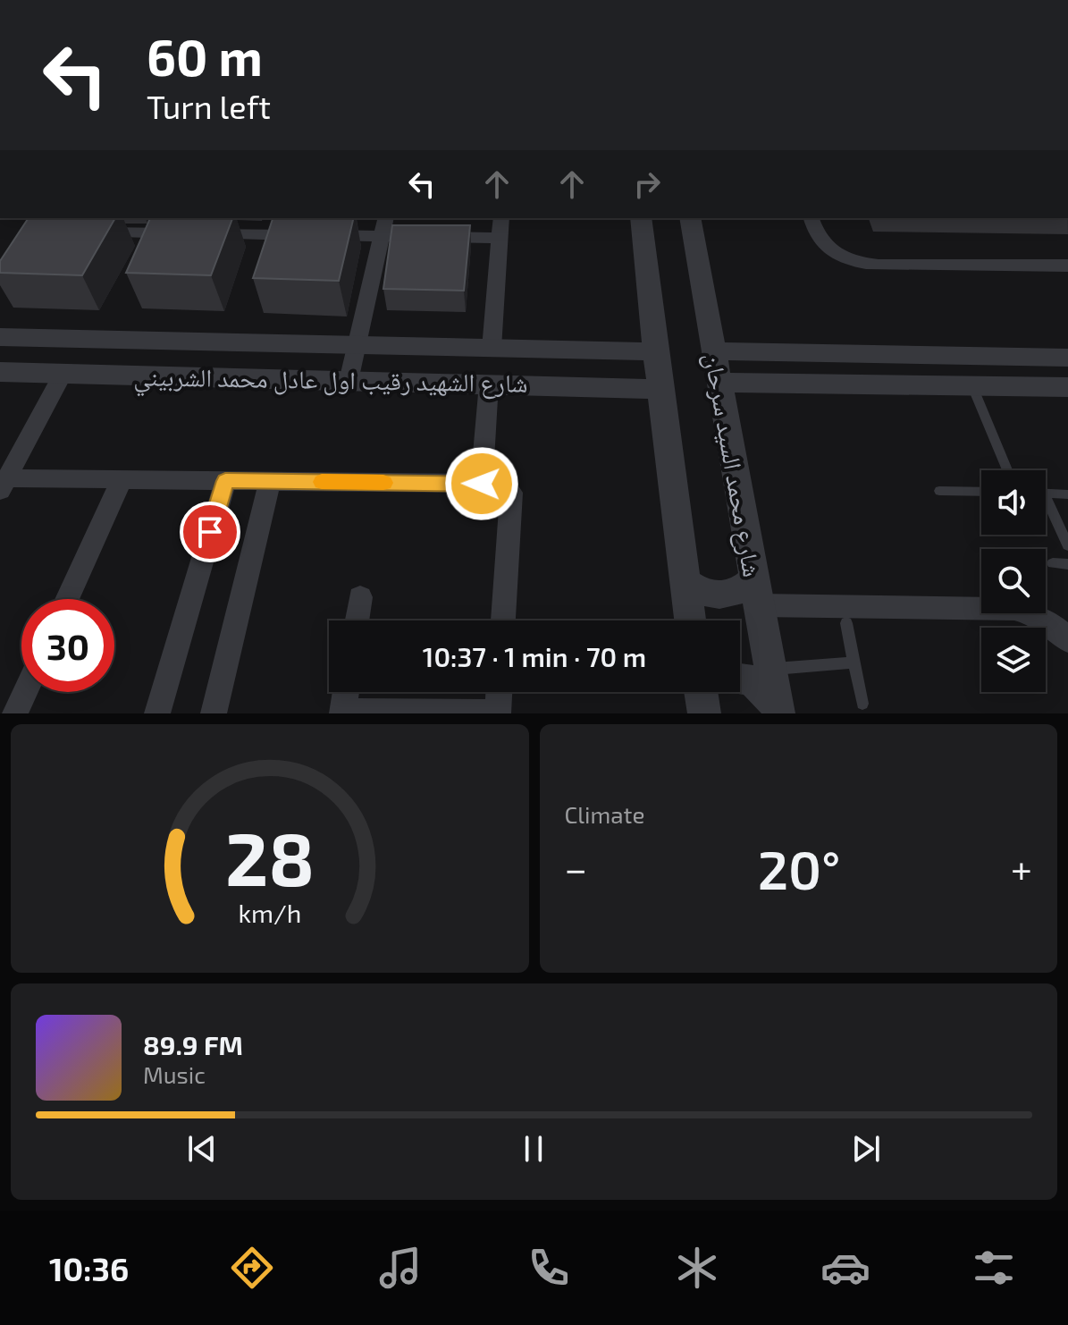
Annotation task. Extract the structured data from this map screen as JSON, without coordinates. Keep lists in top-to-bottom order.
{
  "streets": {
    "street": ["شارع الشهيد رقيب اول عادل محمد الشربيني", "شارع محمد السيد سرحان"]
  },
  "page": {
    "turn": ["60 m", "Turn left"],
    "limit": "30",
    "trip": "10:37 · 1 min · 70 m",
    "tile": "Climate",
    "heat": ["−", "20°", "+"],
    "song": ["89.9 FM", "Music"],
    "tabs": "10:36",
    "gauge": ["28", "km/h"]
  }
}
